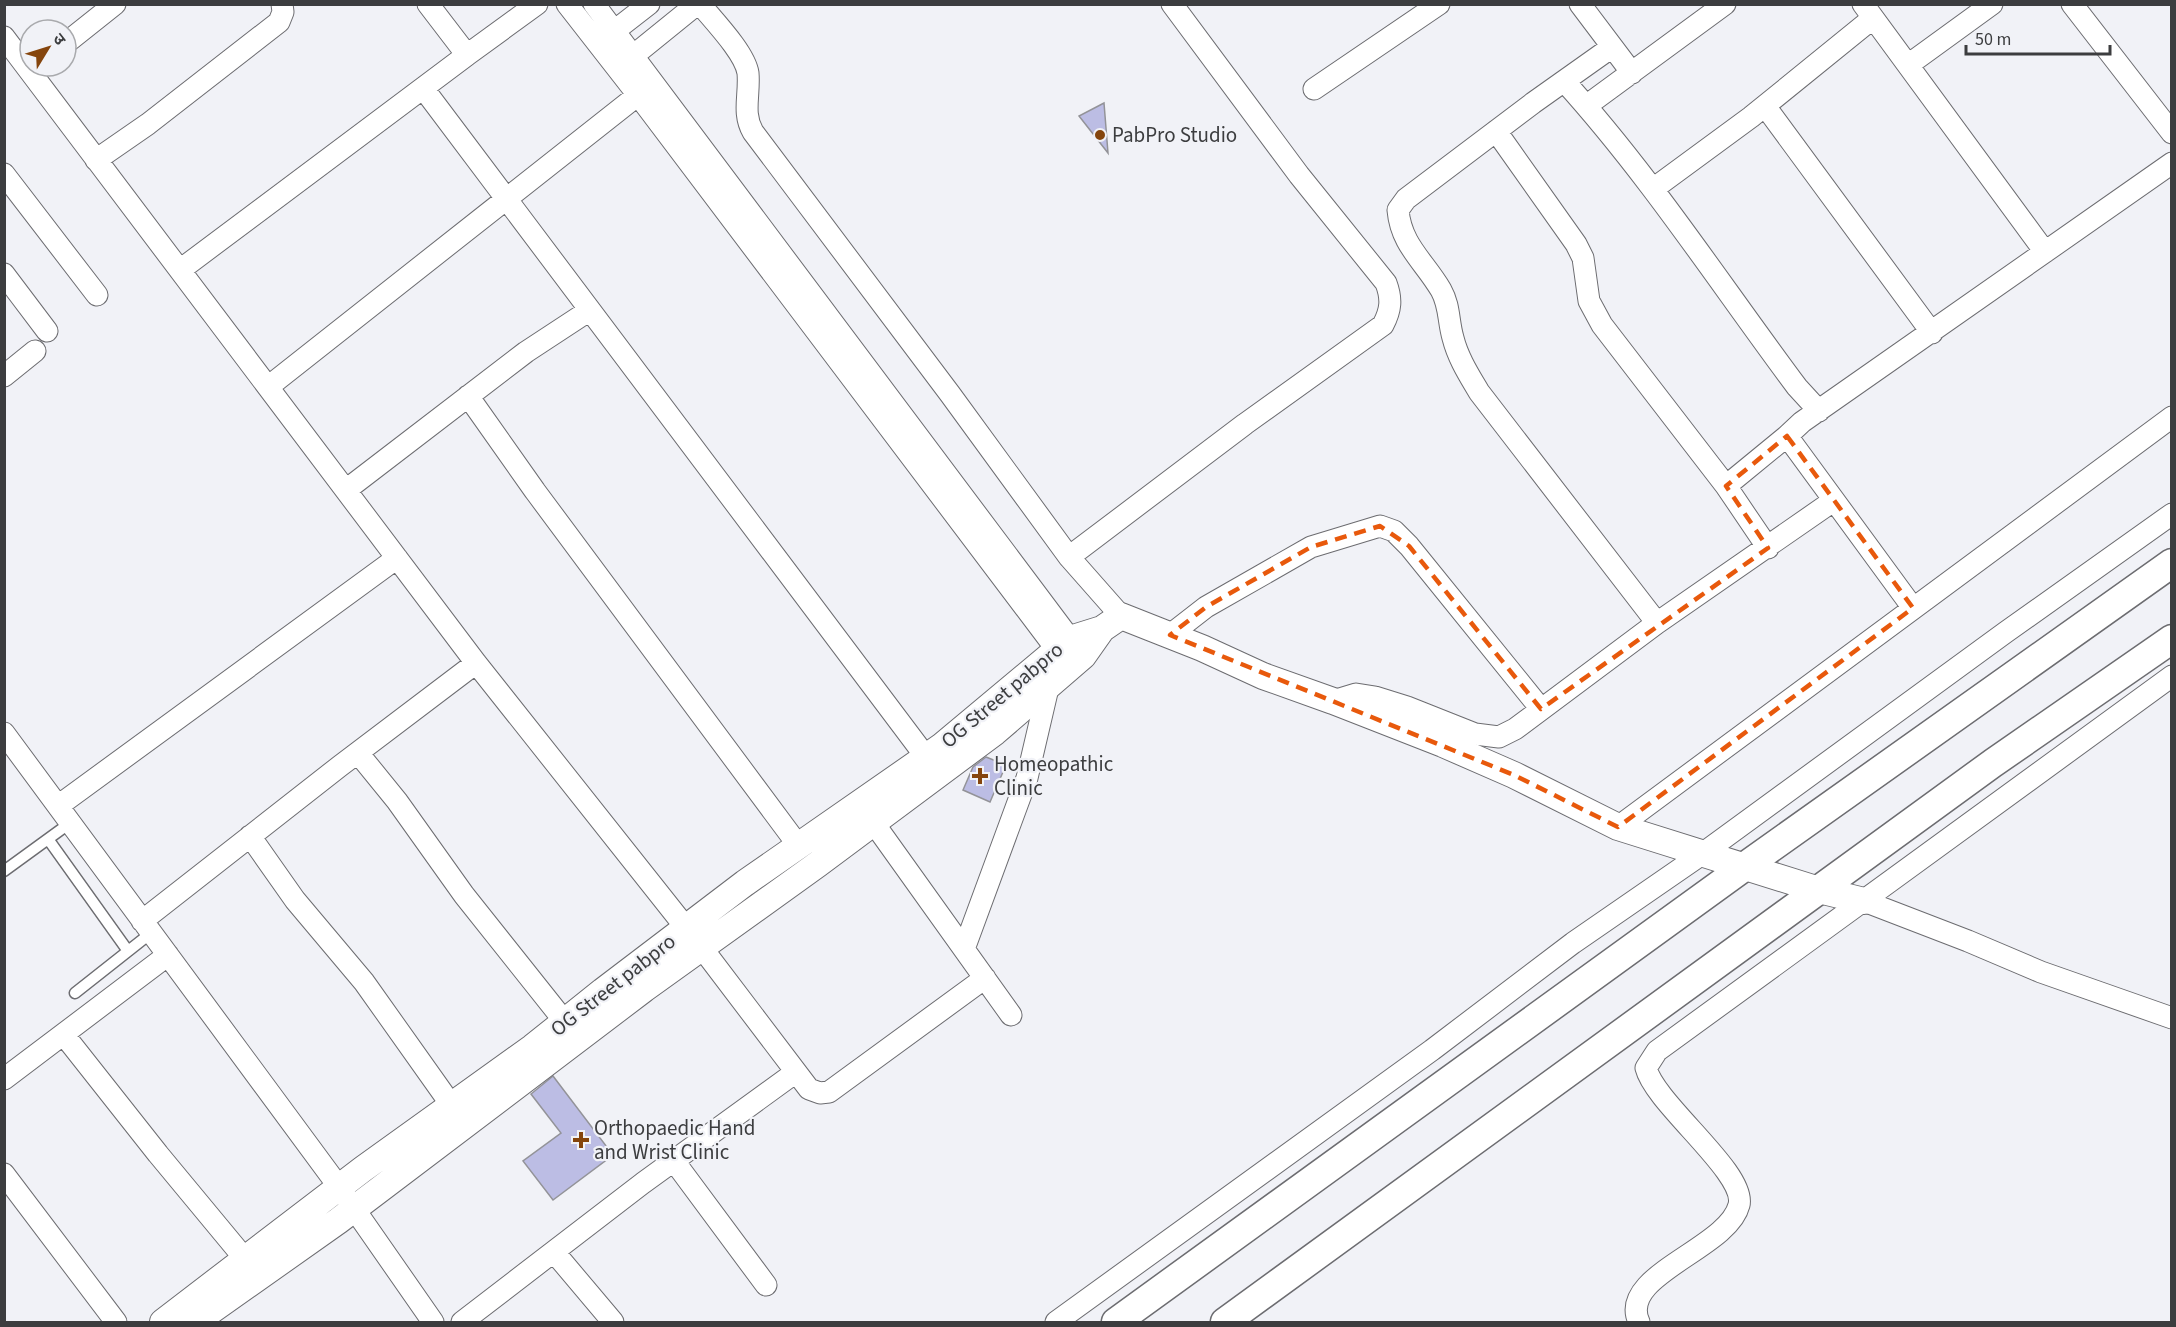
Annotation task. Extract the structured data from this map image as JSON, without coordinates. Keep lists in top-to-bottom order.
{
  "streets": {
    "street": ["OG Street pabpro"]
  },
  "places": {
    "other": ["PabPro Studio"],
    "health": ["Homeopathic Clinic", "Orthopaedic Hand and Wrist Clinic"]
  },
  "scale_bar": "50 m",
  "north": "top right"
}
